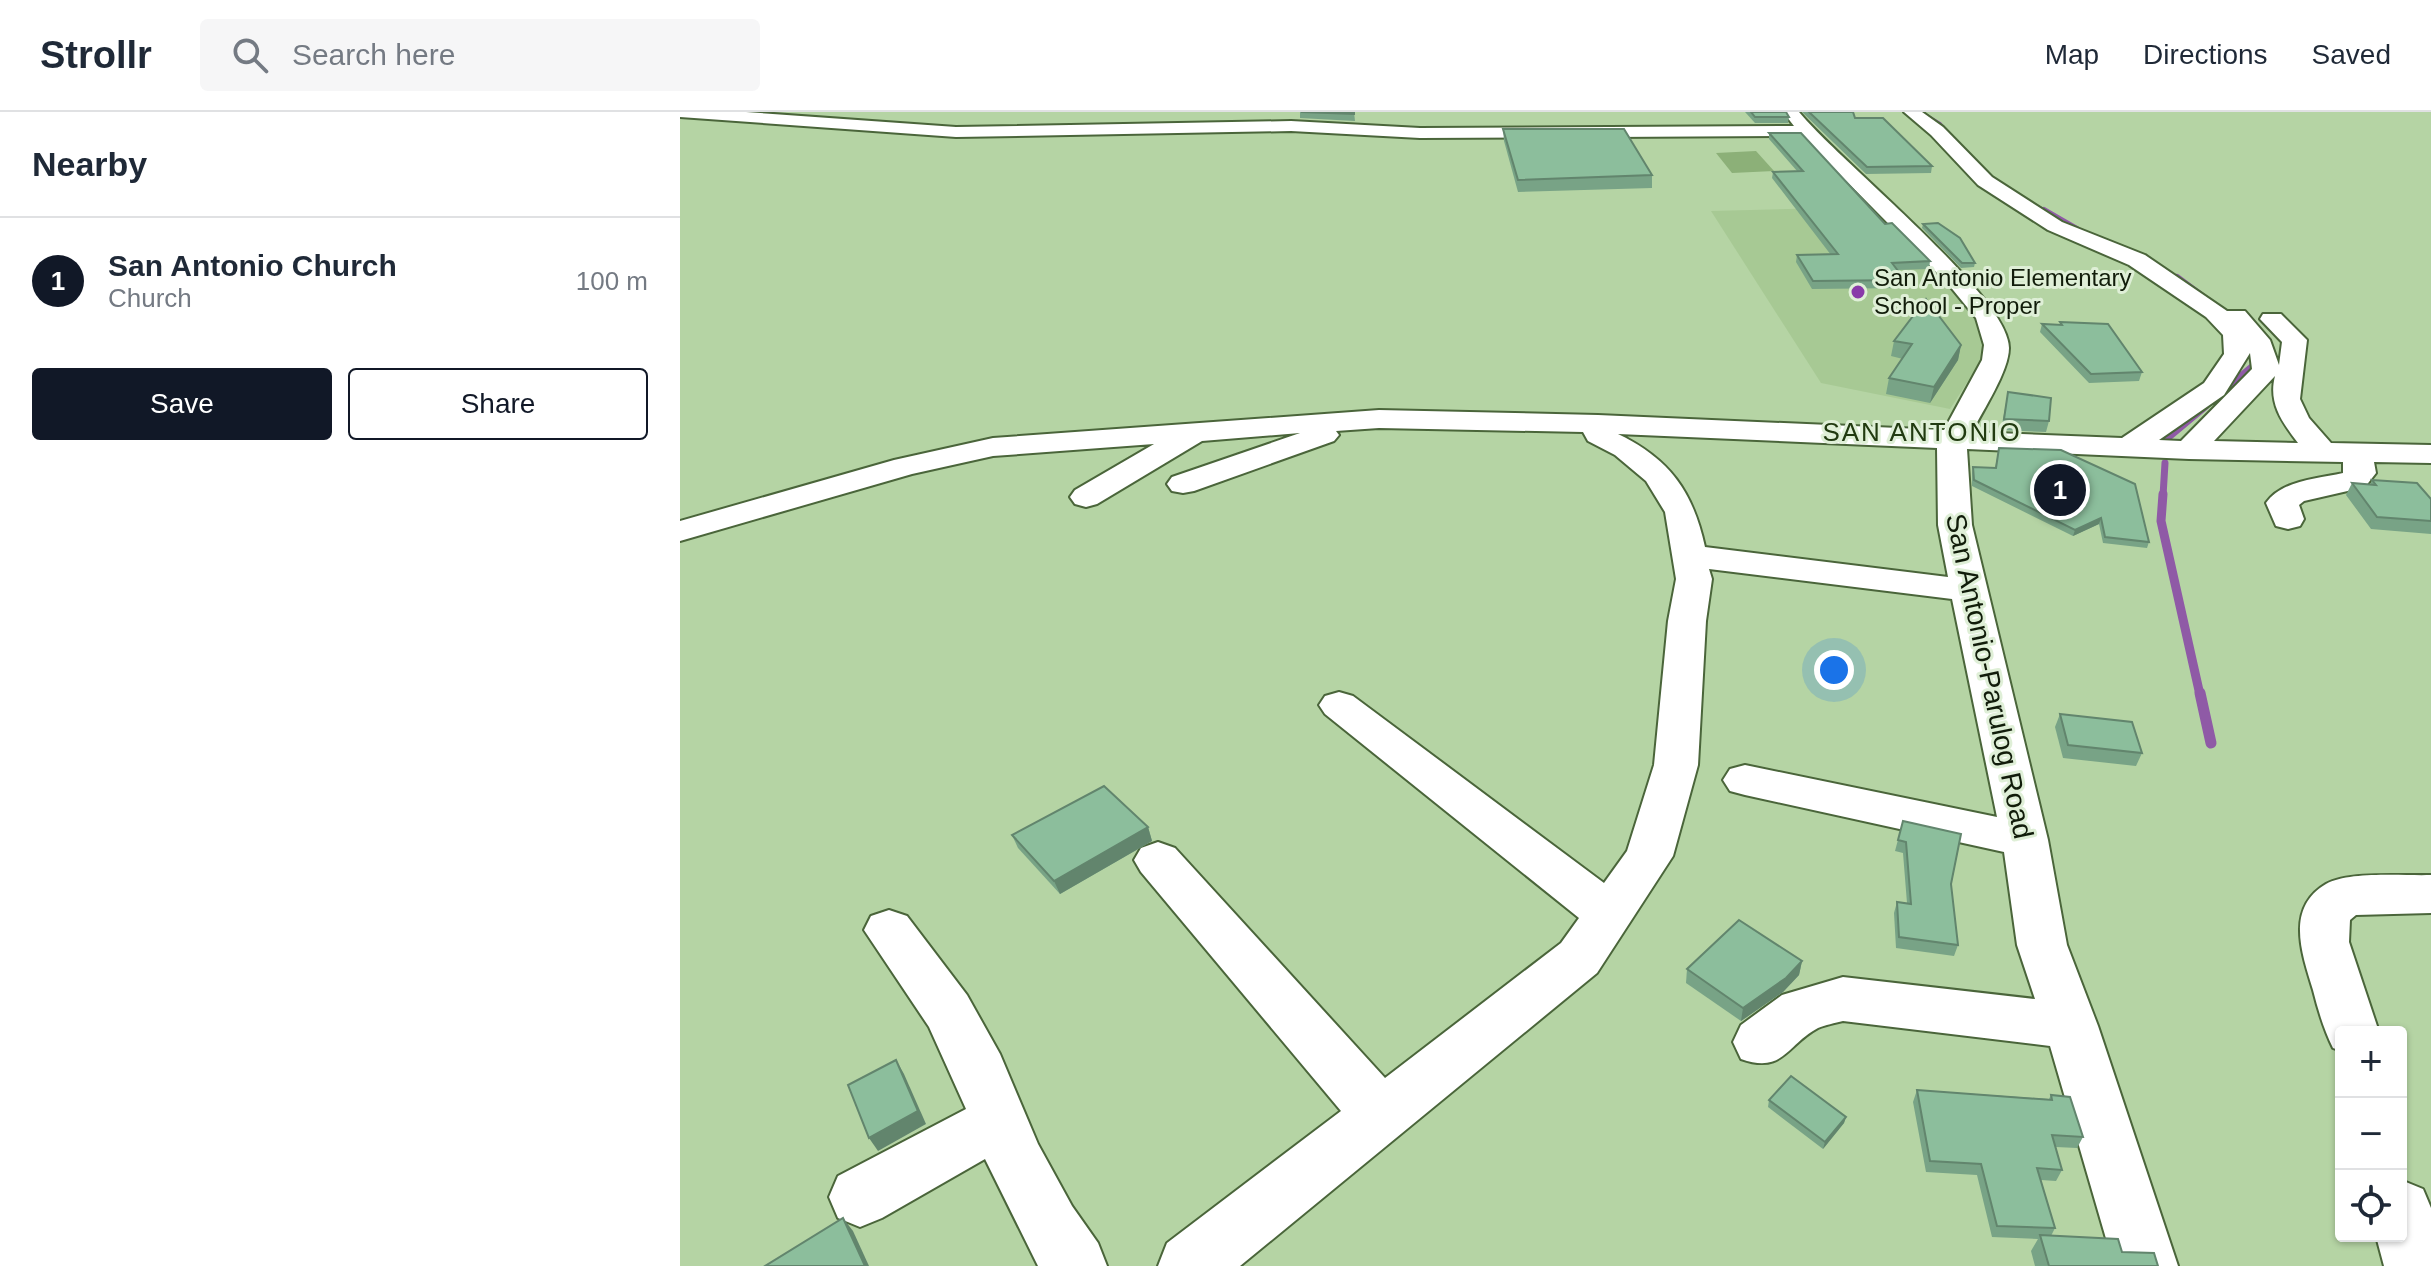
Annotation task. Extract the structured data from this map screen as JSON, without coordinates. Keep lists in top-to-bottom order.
{
  "streets": {
    "street": ["San Antonio-Parulog Road"]
  },
  "districts": ["SAN ANTONIO"],
  "places": ["San Antonio Elementary School - Proper"],
  "page": {
    "header": "Strollr",
    "search": "Search here",
    "nav": ["Map", "Directions", "Saved"],
    "heading": "Nearby",
    "list": [
      {
        "mark": "1",
        "name": "San Antonio Church",
        "note": "Church",
        "value": "100 m"
      }
    ],
    "buttons": ["Save", "Share"],
    "pins": "1",
    "map_buttons": ["+", "−"]
  }
}
